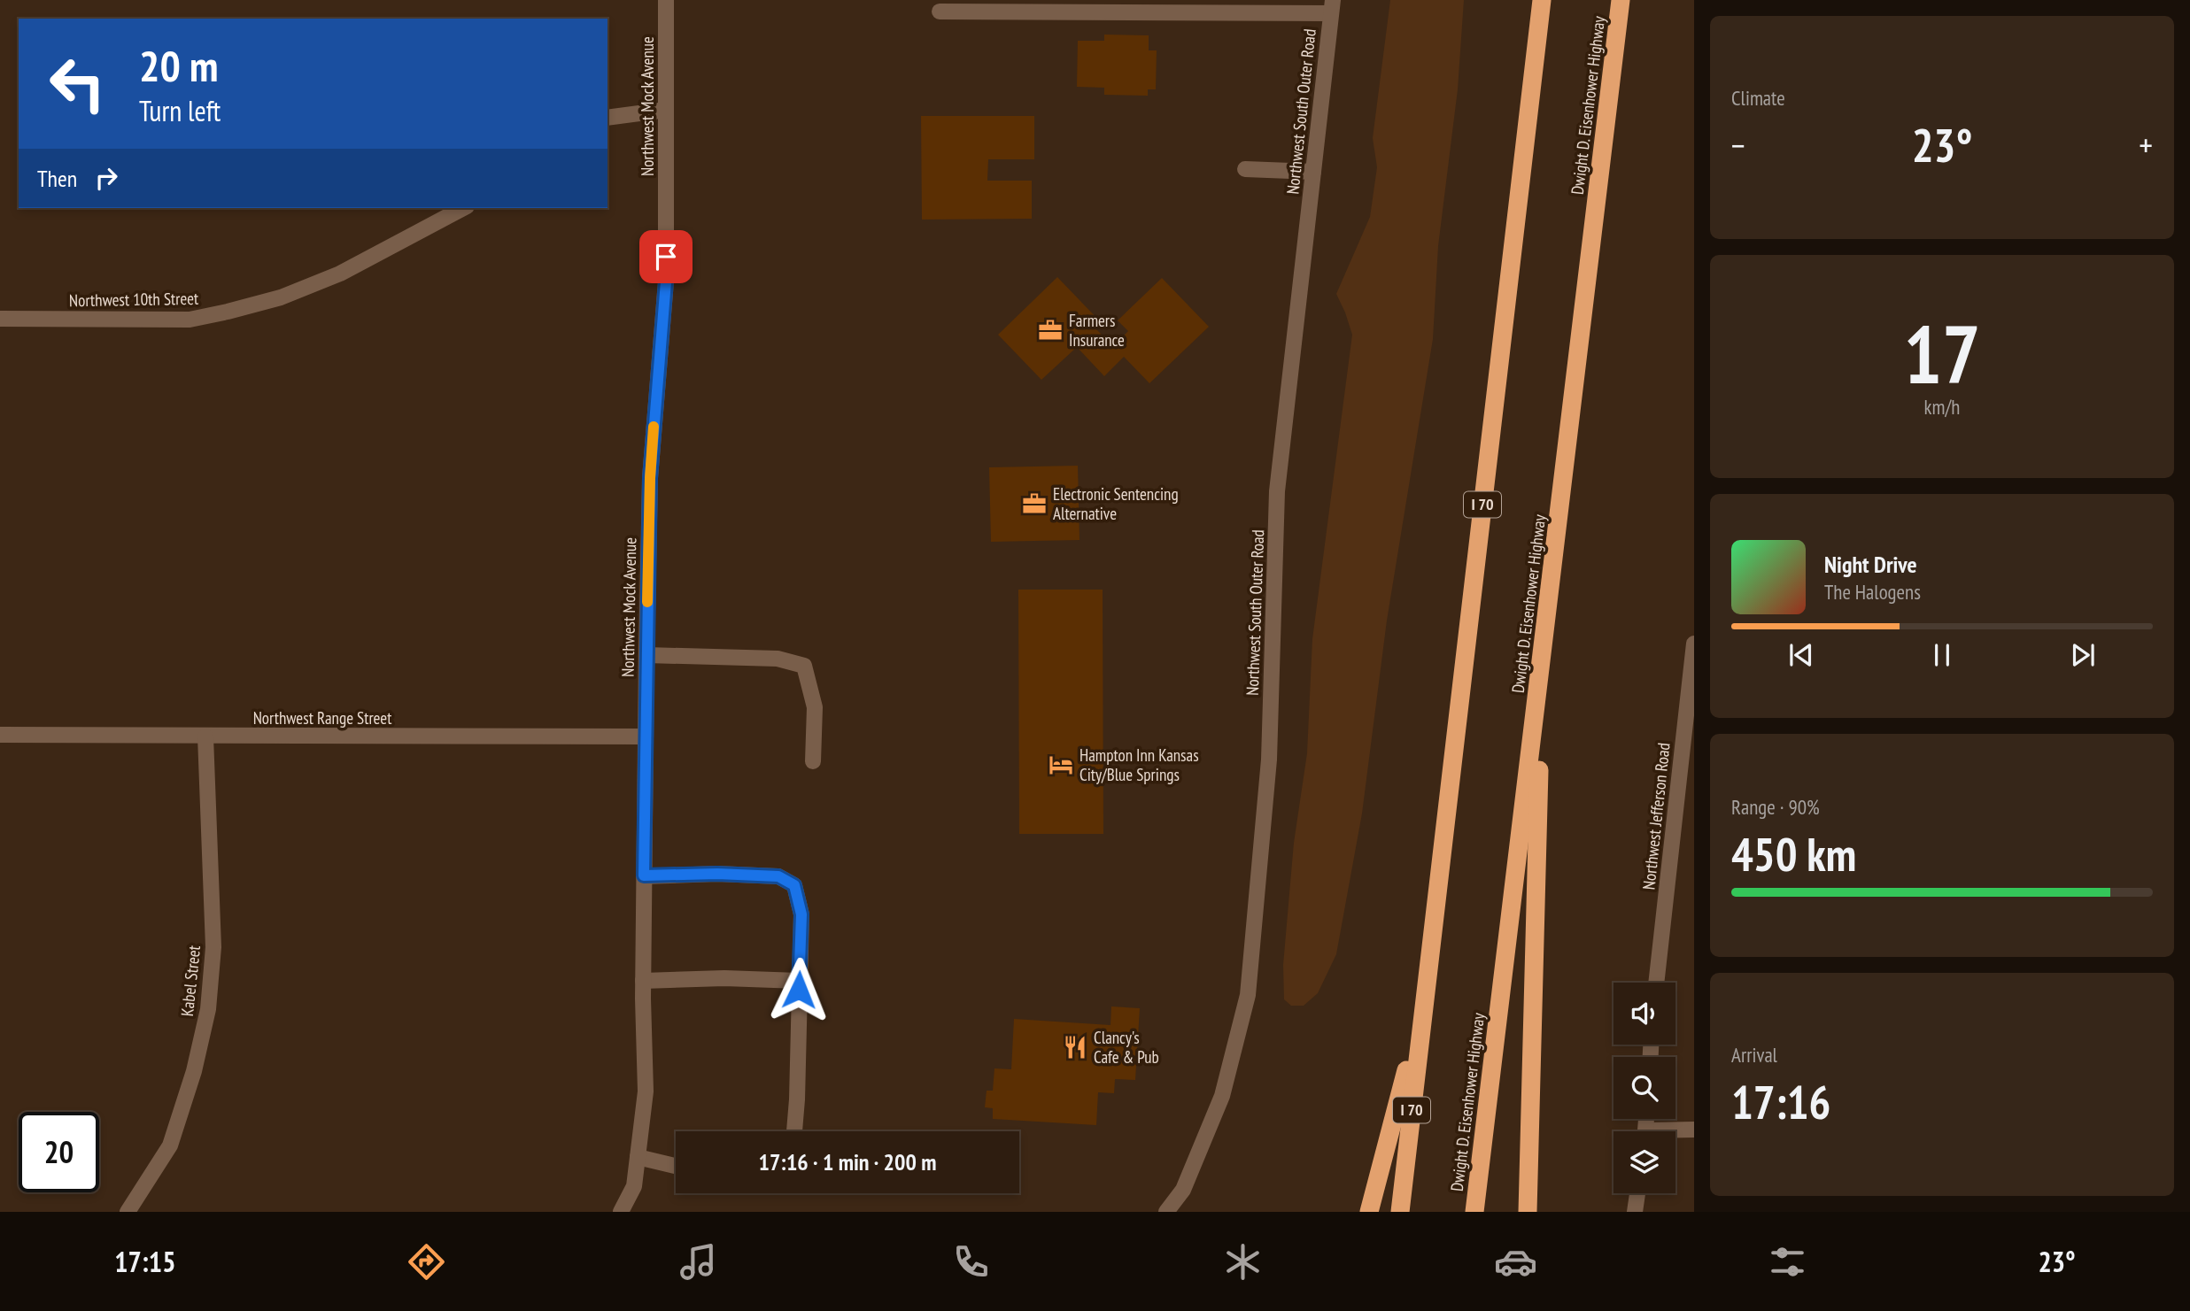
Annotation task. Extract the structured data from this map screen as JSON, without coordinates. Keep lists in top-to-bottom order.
{
  "streets": {
    "highway": ["Dwight D. Eisenhower Highway", "I 70"],
    "street": [
      "Northwest Mock Avenue",
      "Northwest South Outer Road",
      "Northwest 10th Street",
      "Northwest Range Street",
      "Northwest Jefferson Road",
      "Kabel Street"
    ]
  },
  "crossings": [
    ["Northwest Mock Avenue", "Northwest Range Street"],
    ["Northwest Range Street", "Kabel Street"]
  ],
  "places": {
    "office": ["Farmers Insurance", "Electronic Sentencing Alternative"],
    "hotel": ["Hampton Inn Kansas City/Blue Springs"],
    "restaurant": ["Clancy's Cafe & Pub"]
  },
  "page": {
    "tile": [
      "Climate",
      ["17", "km/h"],
      ["Range · 90%", "450 km"],
      ["Arrival", "17:16"]
    ],
    "turn": ["20 m", "Turn left"],
    "heat": ["−", "23°", "+"],
    "then": "Then",
    "song": ["Night Drive", "The Halogens"],
    "limit": "20",
    "trip": "17:16 · 1 min · 200 m",
    "tabs": ["17:15", "23°"]
  }
}
